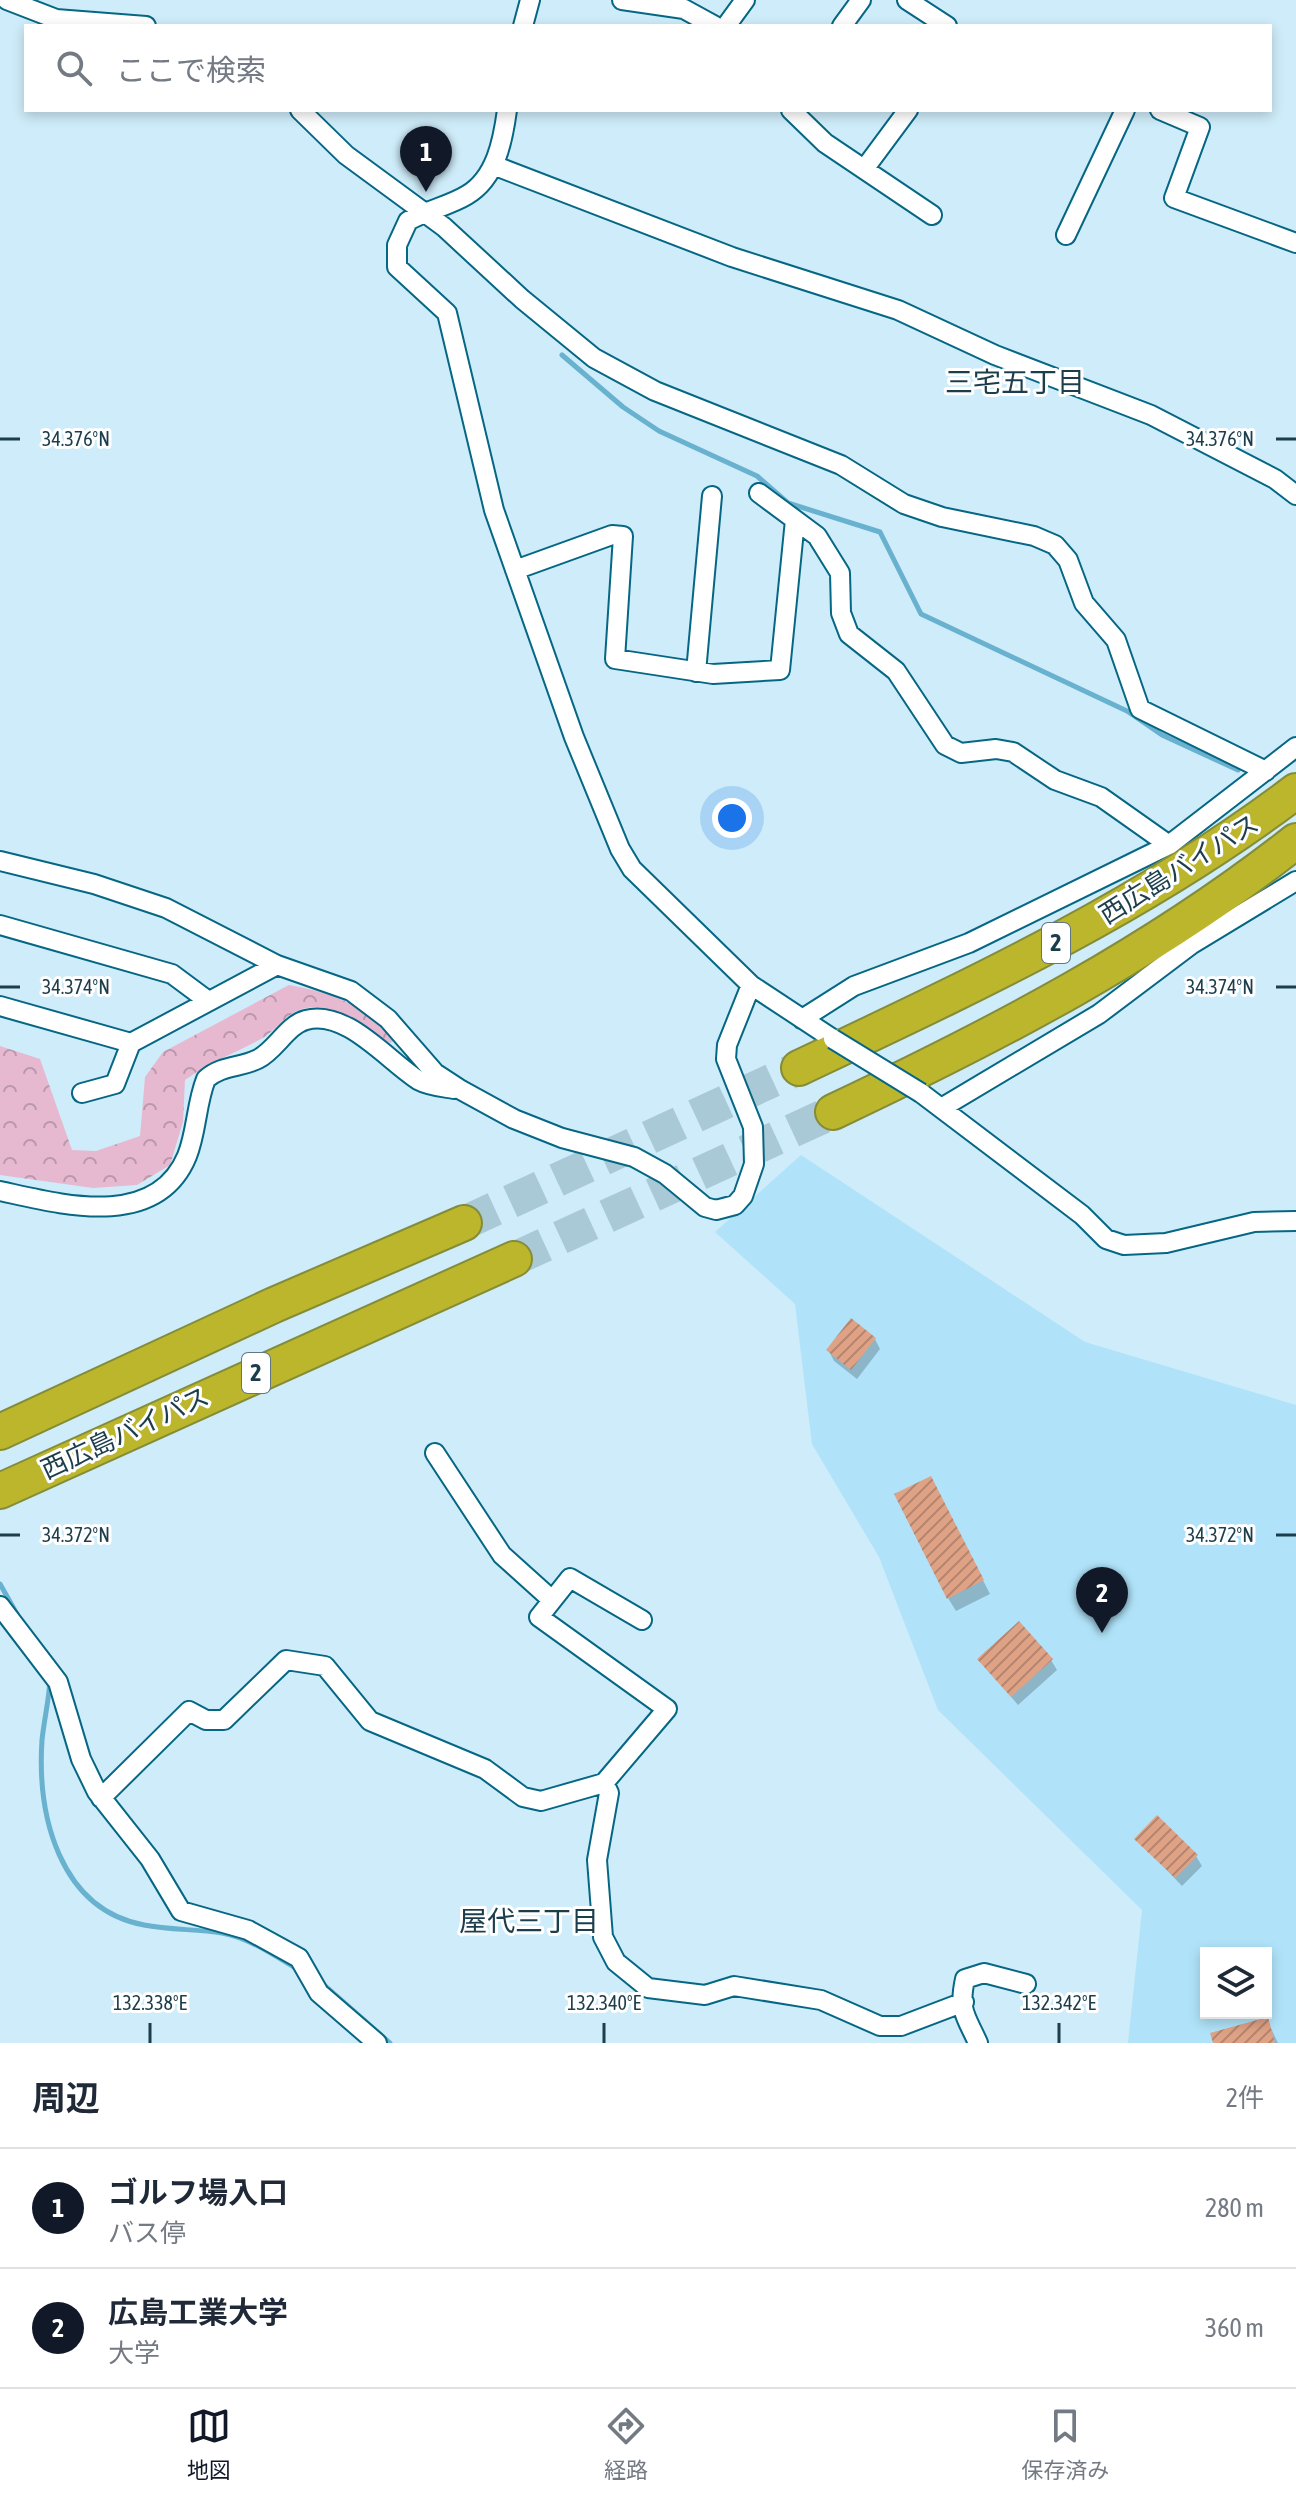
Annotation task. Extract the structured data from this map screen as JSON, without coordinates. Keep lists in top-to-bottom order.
{
  "streets": {
    "highway": ["西広島バイパス", "2"]
  },
  "districts": ["三宅五丁目", "屋代三丁目"],
  "page": {
    "search": "ここで検索",
    "pins": ["1", "2"],
    "heading": ["周辺", "2件"],
    "list": [
      {
        "mark": "1",
        "name": "ゴルフ場入口",
        "note": "バス停",
        "value": "280 m"
      },
      {
        "mark": "2",
        "name": "広島工業大学",
        "note": "大学",
        "value": "360 m"
      }
    ],
    "nav": ["地図", "経路", "保存済み"]
  },
  "coordinates": [
    "34.376°N",
    "34.374°N",
    "34.372°N",
    "132.338°E",
    "132.340°E",
    "132.342°E"
  ]
}
